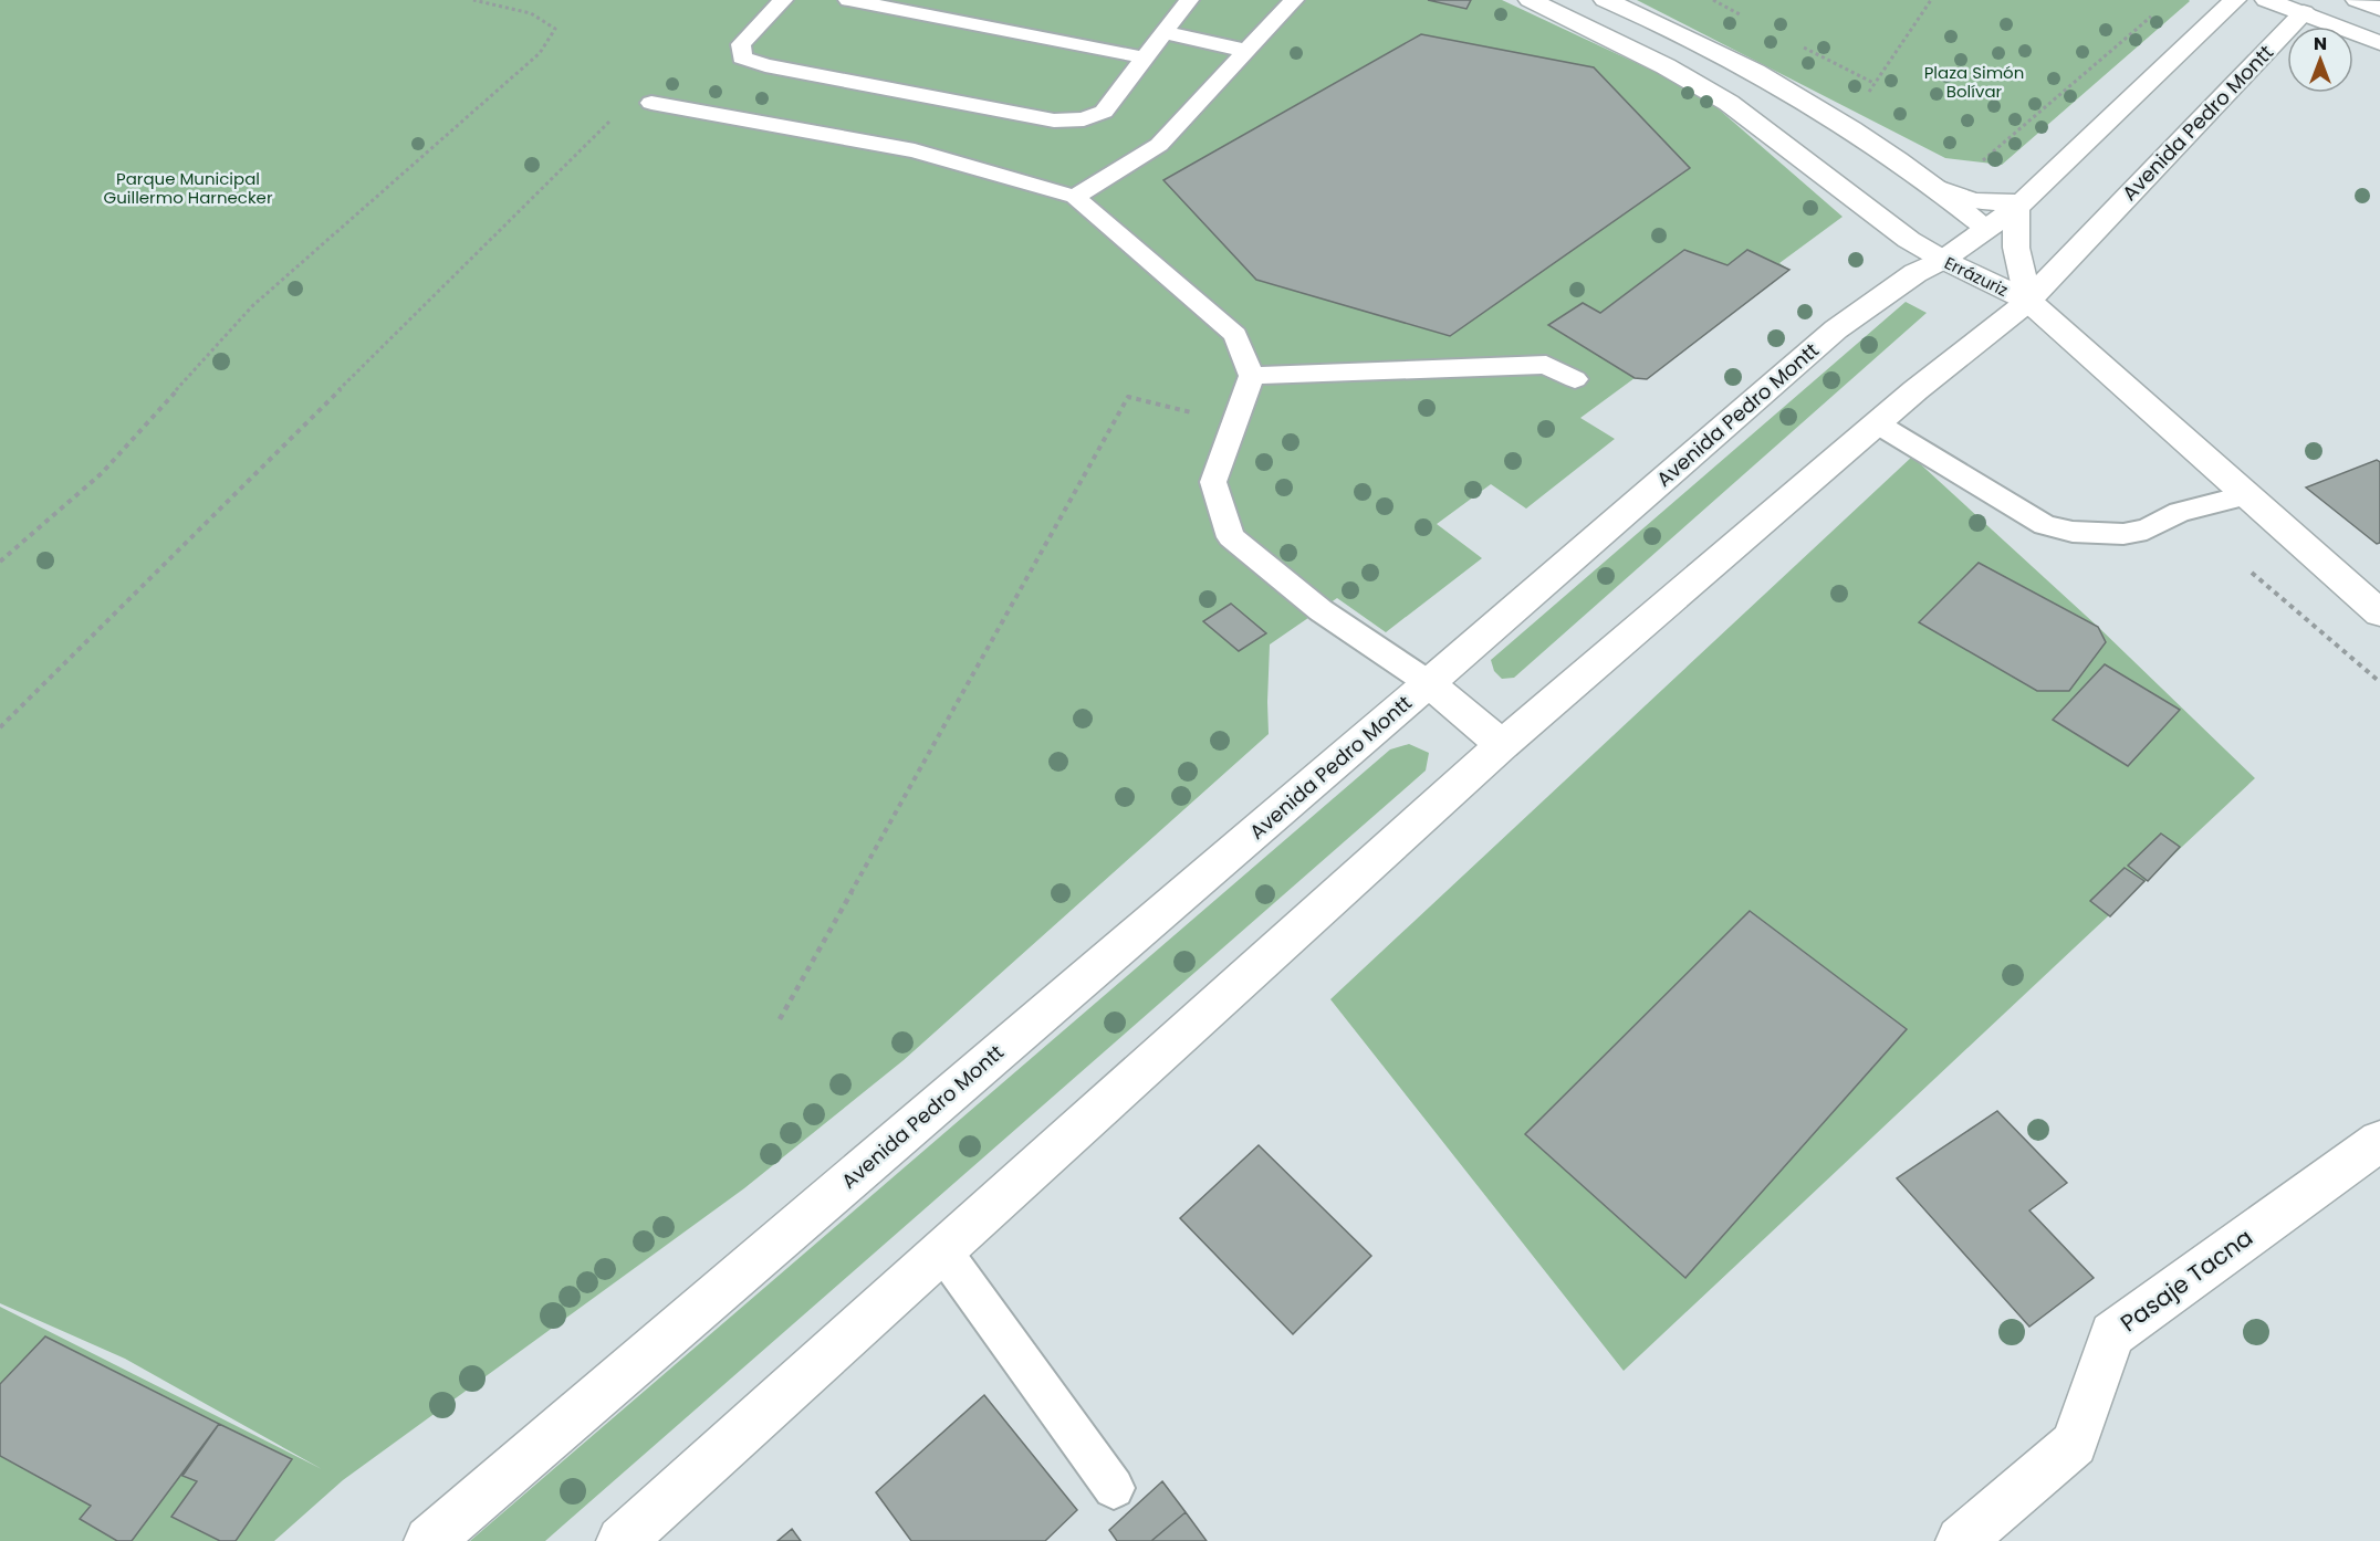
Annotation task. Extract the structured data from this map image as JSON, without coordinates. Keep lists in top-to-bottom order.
{
  "streets": {
    "main road": ["Avenida Pedro Montt", "Errázuriz", "Pasaje Tacna"]
  },
  "crossings": [
    ["Avenida Pedro Montt", "Errázuriz"]
  ],
  "parks": ["Plaza Simón Bolívar", "Parque Municipal Guillermo Harnecker"],
  "north": "top"
}
